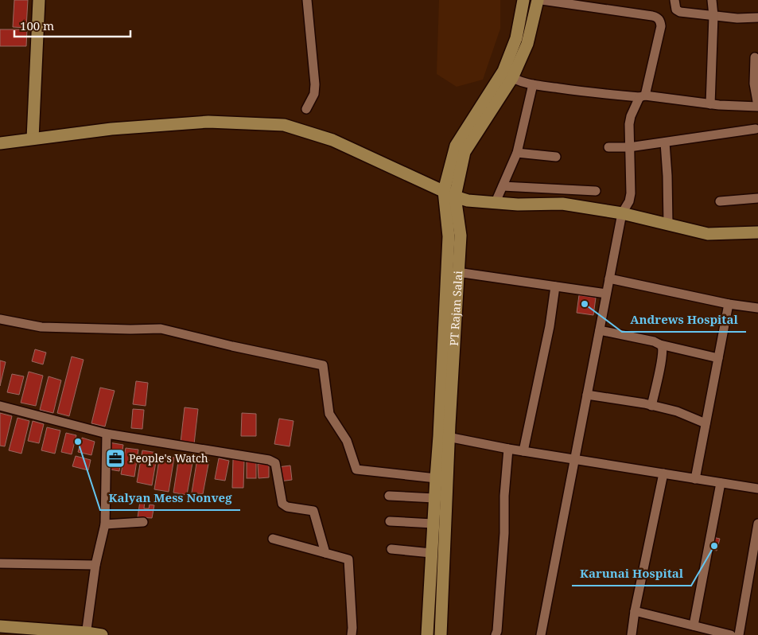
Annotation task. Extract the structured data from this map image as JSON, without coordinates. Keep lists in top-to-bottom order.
{
  "streets": {
    "main road": ["PT Rajan Salai"]
  },
  "places": {
    "other": ["Andrews Hospital", "Kalyan Mess Nonveg", "Karunai Hospital"],
    "office": ["People's Watch"]
  },
  "scale_bar": "100 m"
}
